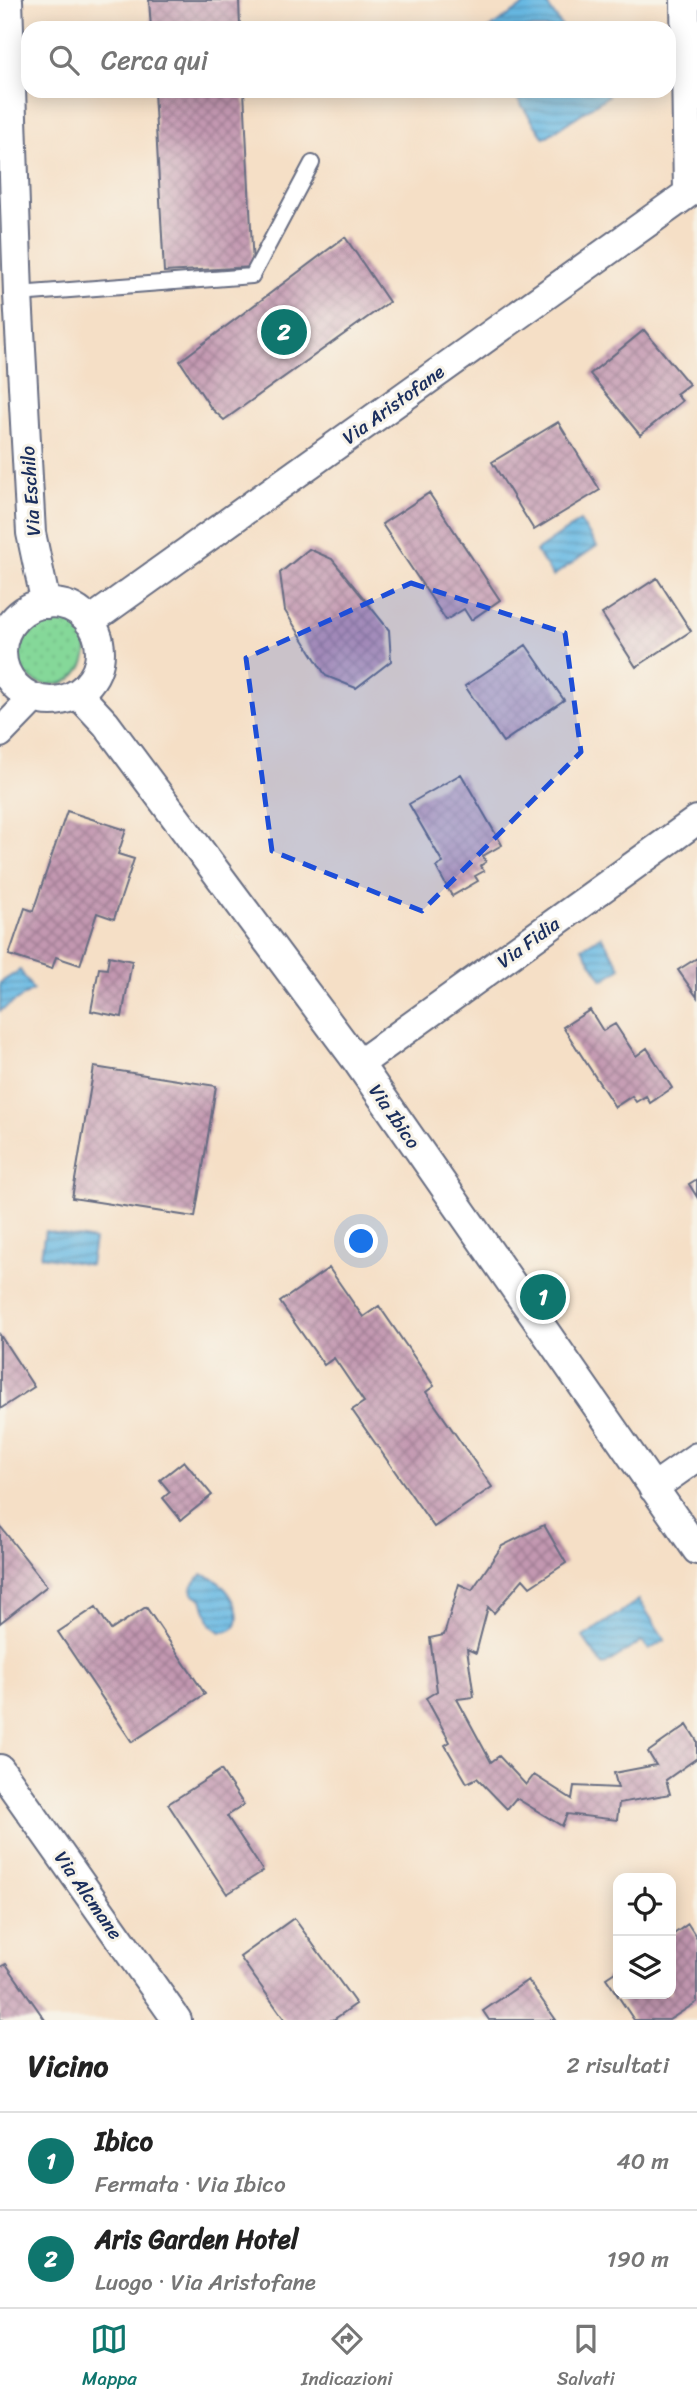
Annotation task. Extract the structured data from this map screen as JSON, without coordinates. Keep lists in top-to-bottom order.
{
  "streets": {
    "street": [
      "Via Aristofane",
      "Via Eschilo",
      "Via Fidia",
      "Via Ibico",
      "Via Alcmane"
    ]
  },
  "crossings": [
    ["Via Aristofane", "Via Eschilo"],
    ["Via Aristofane", "Via Ibico"],
    ["Via Eschilo", "Via Ibico"],
    ["Via Fidia", "Via Ibico"]
  ],
  "page": {
    "search": "Cerca qui",
    "pins": ["2", "1"],
    "heading": ["Vicino", "2 risultati"],
    "list": [
      {
        "mark": "1",
        "name": "Ibico",
        "note": "Fermata · Via Ibico",
        "value": "40 m"
      },
      {
        "mark": "2",
        "name": "Aris Garden Hotel",
        "note": "Luogo · Via Aristofane",
        "value": "190 m"
      }
    ],
    "nav": ["Mappa", "Indicazioni", "Salvati"]
  }
}
